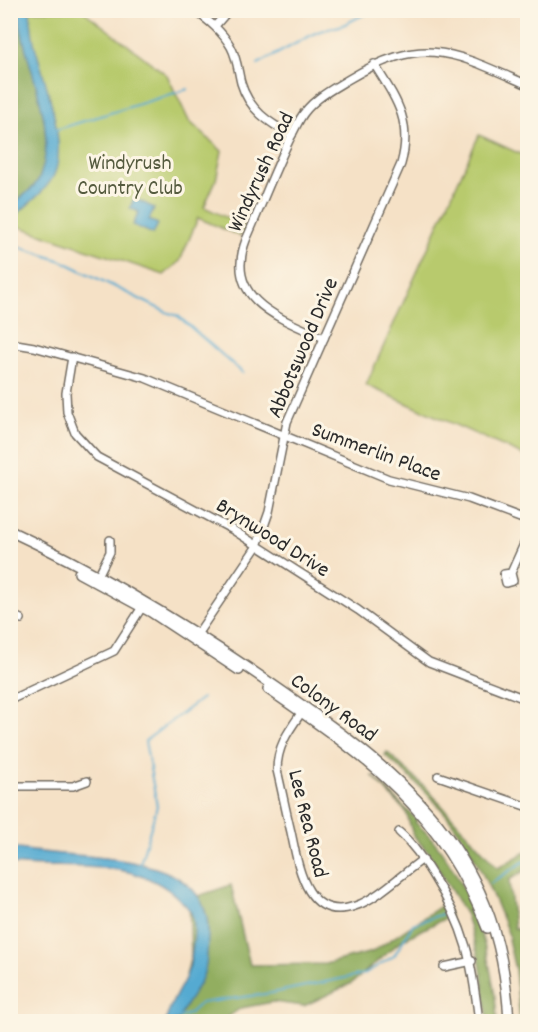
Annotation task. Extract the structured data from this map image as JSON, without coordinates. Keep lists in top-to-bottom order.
{
  "streets": {
    "main road": ["Colony Road"],
    "street": [
      "Windyrush Road",
      "Abbotswood Drive",
      "Summerlin Place",
      "Brynwood Drive",
      "Lee Rea Road"
    ]
  },
  "crossings": [
    ["Windyrush Road", "Abbotswood Drive"],
    ["Abbotswood Drive", "Summerlin Place"],
    ["Abbotswood Drive", "Brynwood Drive"],
    ["Abbotswood Drive", "Colony Road"],
    ["Summerlin Place", "Brynwood Drive"],
    ["Colony Road", "Lee Rea Road"]
  ],
  "parks": ["Windyrush Country Club"]
}
